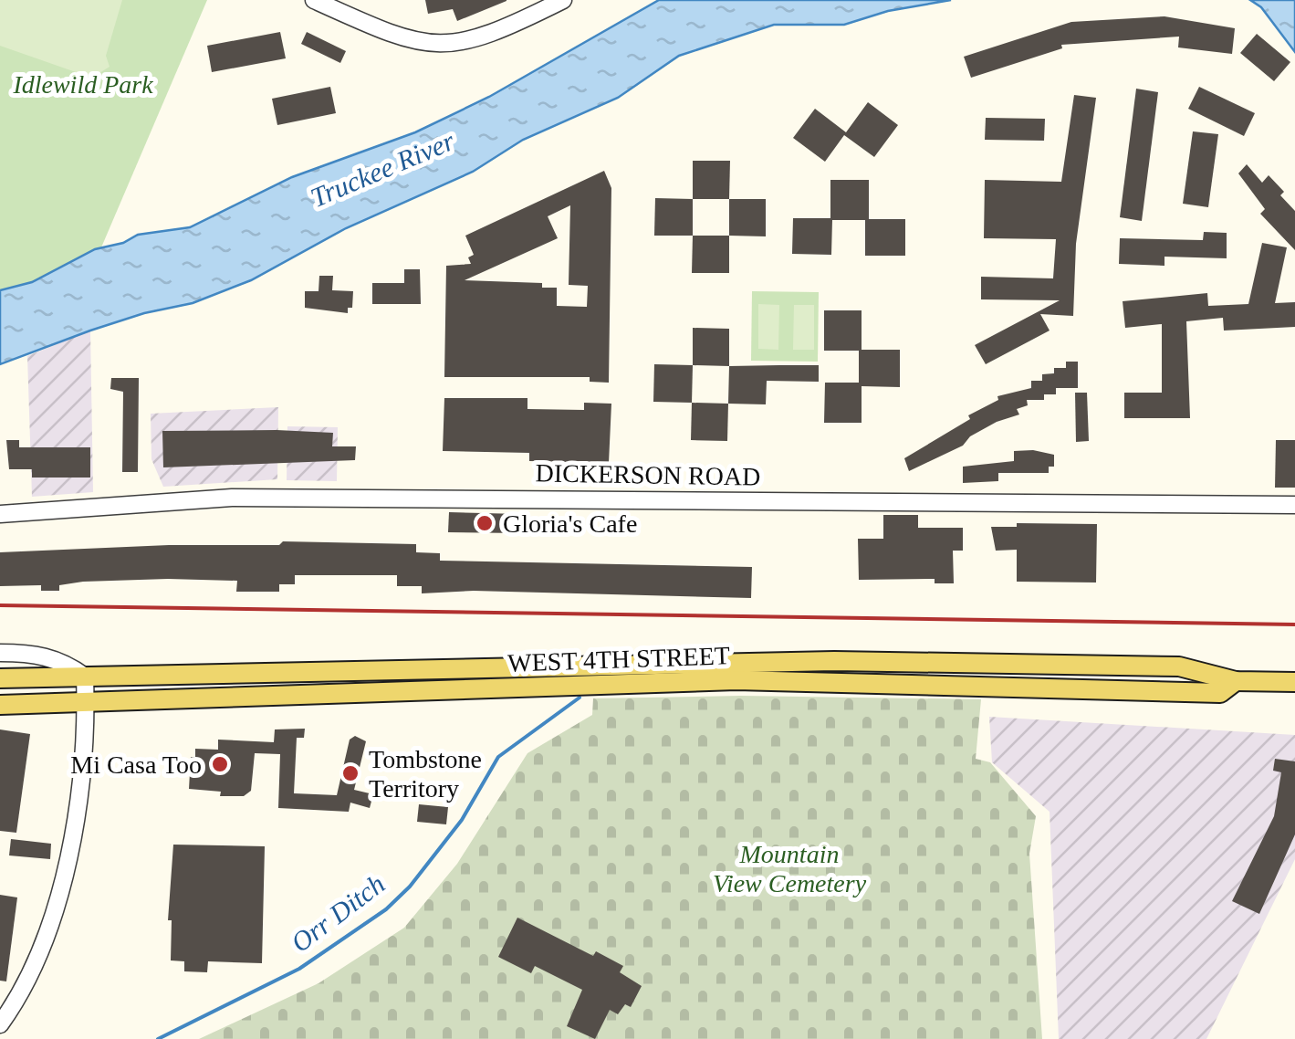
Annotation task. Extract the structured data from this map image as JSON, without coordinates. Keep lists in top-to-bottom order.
{
  "streets": {
    "main road": ["WEST 4TH STREET"],
    "street": ["DICKERSON ROAD"]
  },
  "water": ["Truckee River", "Orr Ditch"],
  "parks": ["Idlewild Park", "Mountain View Cemetery"],
  "places": ["Gloria's Cafe", "Mi Casa Too", "Tombstone Territory"]
}
